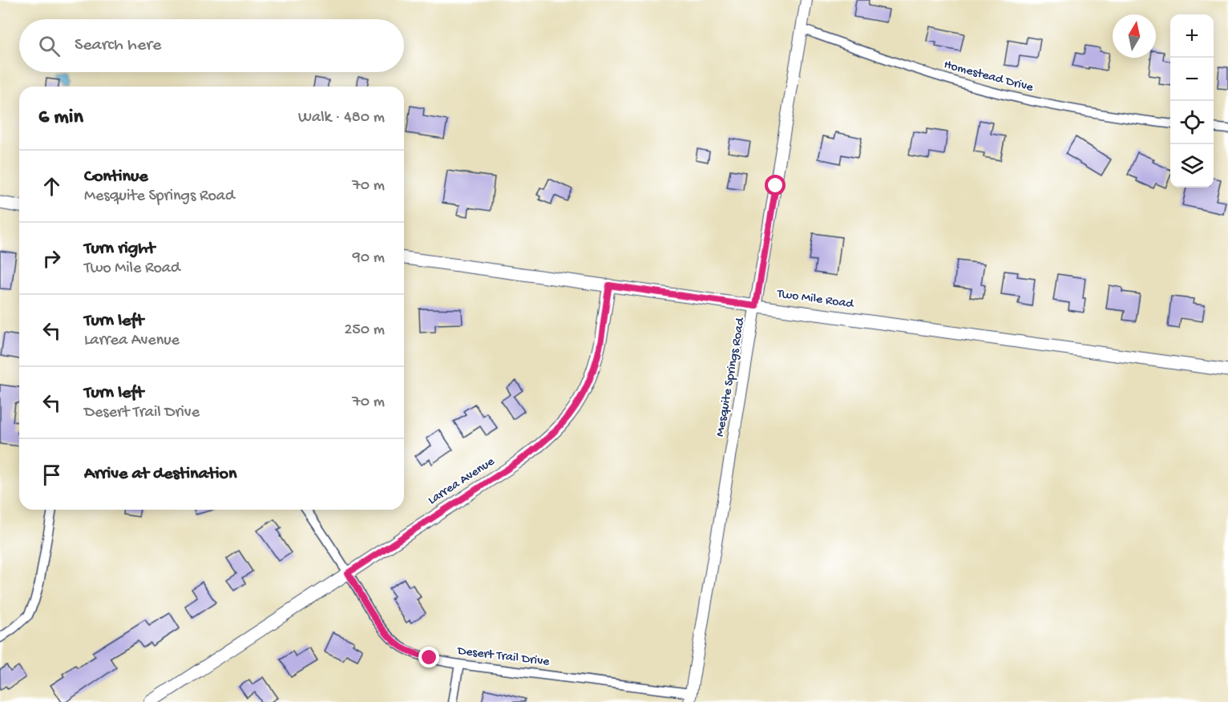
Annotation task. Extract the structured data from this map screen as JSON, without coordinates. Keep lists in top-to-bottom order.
{
  "streets": {
    "main road": ["Two Mile Road", "Larrea Avenue"],
    "street": ["Homestead Drive", "Mesquite Springs Road", "Desert Trail Drive"]
  },
  "crossings": [
    ["Homestead Drive", "Mesquite Springs Road"],
    ["Two Mile Road", "Mesquite Springs Road"],
    ["Two Mile Road", "Larrea Avenue"],
    ["Mesquite Springs Road", "Desert Trail Drive"],
    ["Larrea Avenue", "Desert Trail Drive"]
  ],
  "north": "top",
  "page": {
    "map_buttons": ["+", "−"],
    "search": "Search here",
    "heading": ["6 min", "Walk · 480 m"],
    "list": [
      ["Continue", "Mesquite Springs Road", "70 m"],
      ["Turn right", "Two Mile Road", "90 m"],
      ["Turn left", "Larrea Avenue", "250 m"],
      ["Turn left", "Desert Trail Drive", "70 m"],
      "Arrive at destination"
    ]
  }
}
